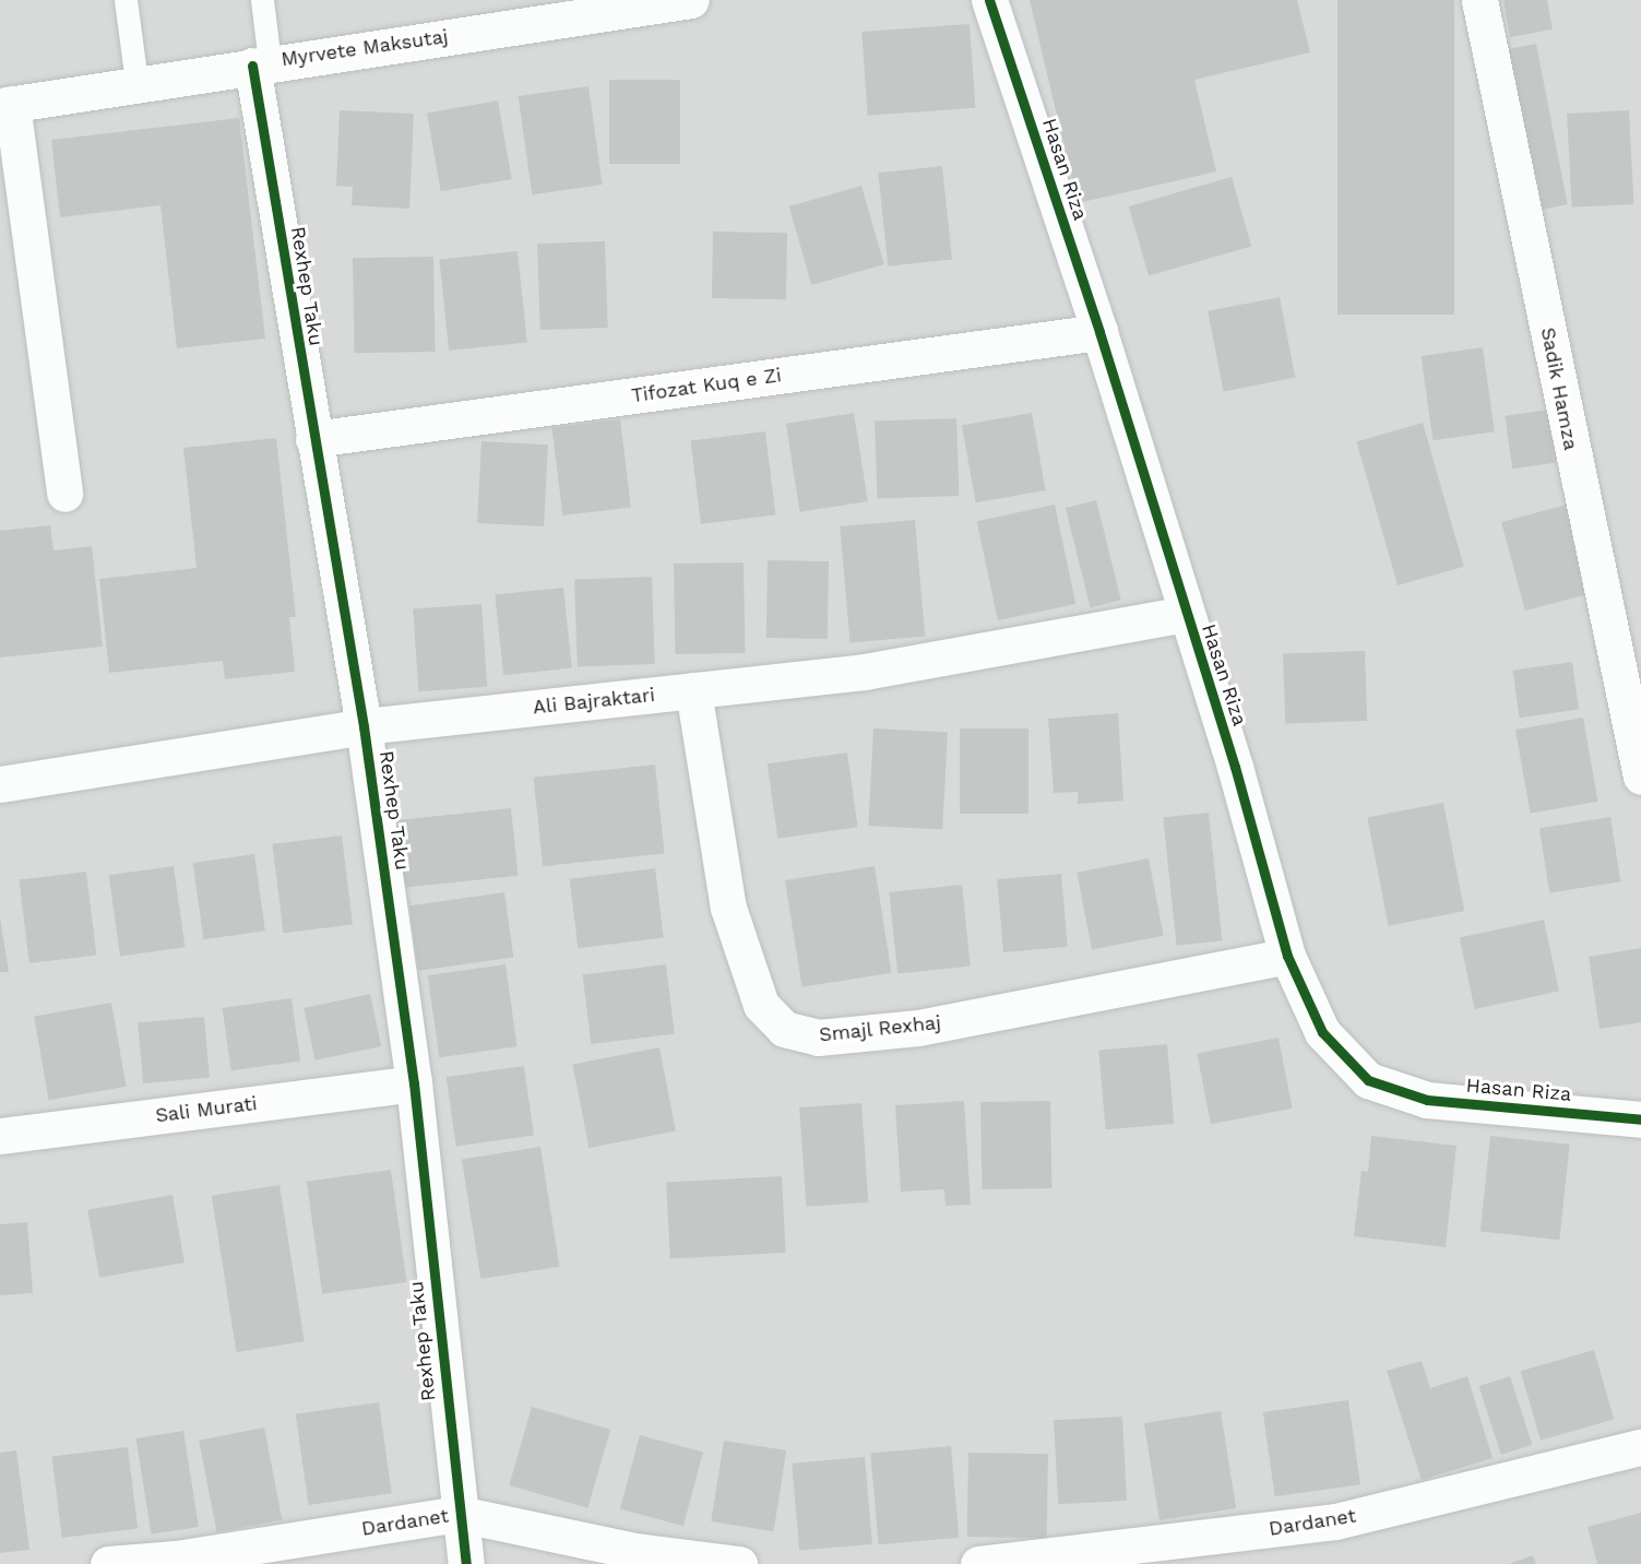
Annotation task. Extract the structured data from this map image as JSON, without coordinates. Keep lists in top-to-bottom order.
{
  "streets": {
    "street": [
      "Myrvete Maksutaj",
      "Hasan Riza",
      "Rexhep Taku",
      "Tifozat Kuq e Zi",
      "Sadik Hamza",
      "Ali Bajraktari",
      "Smajl Rexhaj",
      "Sali Murati",
      "Dardanet"
    ]
  },
  "crossings": [
    ["Myrvete Maksutaj", "Rexhep Taku"],
    ["Hasan Riza", "Tifozat Kuq e Zi"],
    ["Hasan Riza", "Ali Bajraktari"],
    ["Hasan Riza", "Smajl Rexhaj"],
    ["Rexhep Taku", "Tifozat Kuq e Zi"],
    ["Rexhep Taku", "Ali Bajraktari"],
    ["Rexhep Taku", "Sali Murati"],
    ["Rexhep Taku", "Dardanet"],
    ["Ali Bajraktari", "Smajl Rexhaj"]
  ]
}
